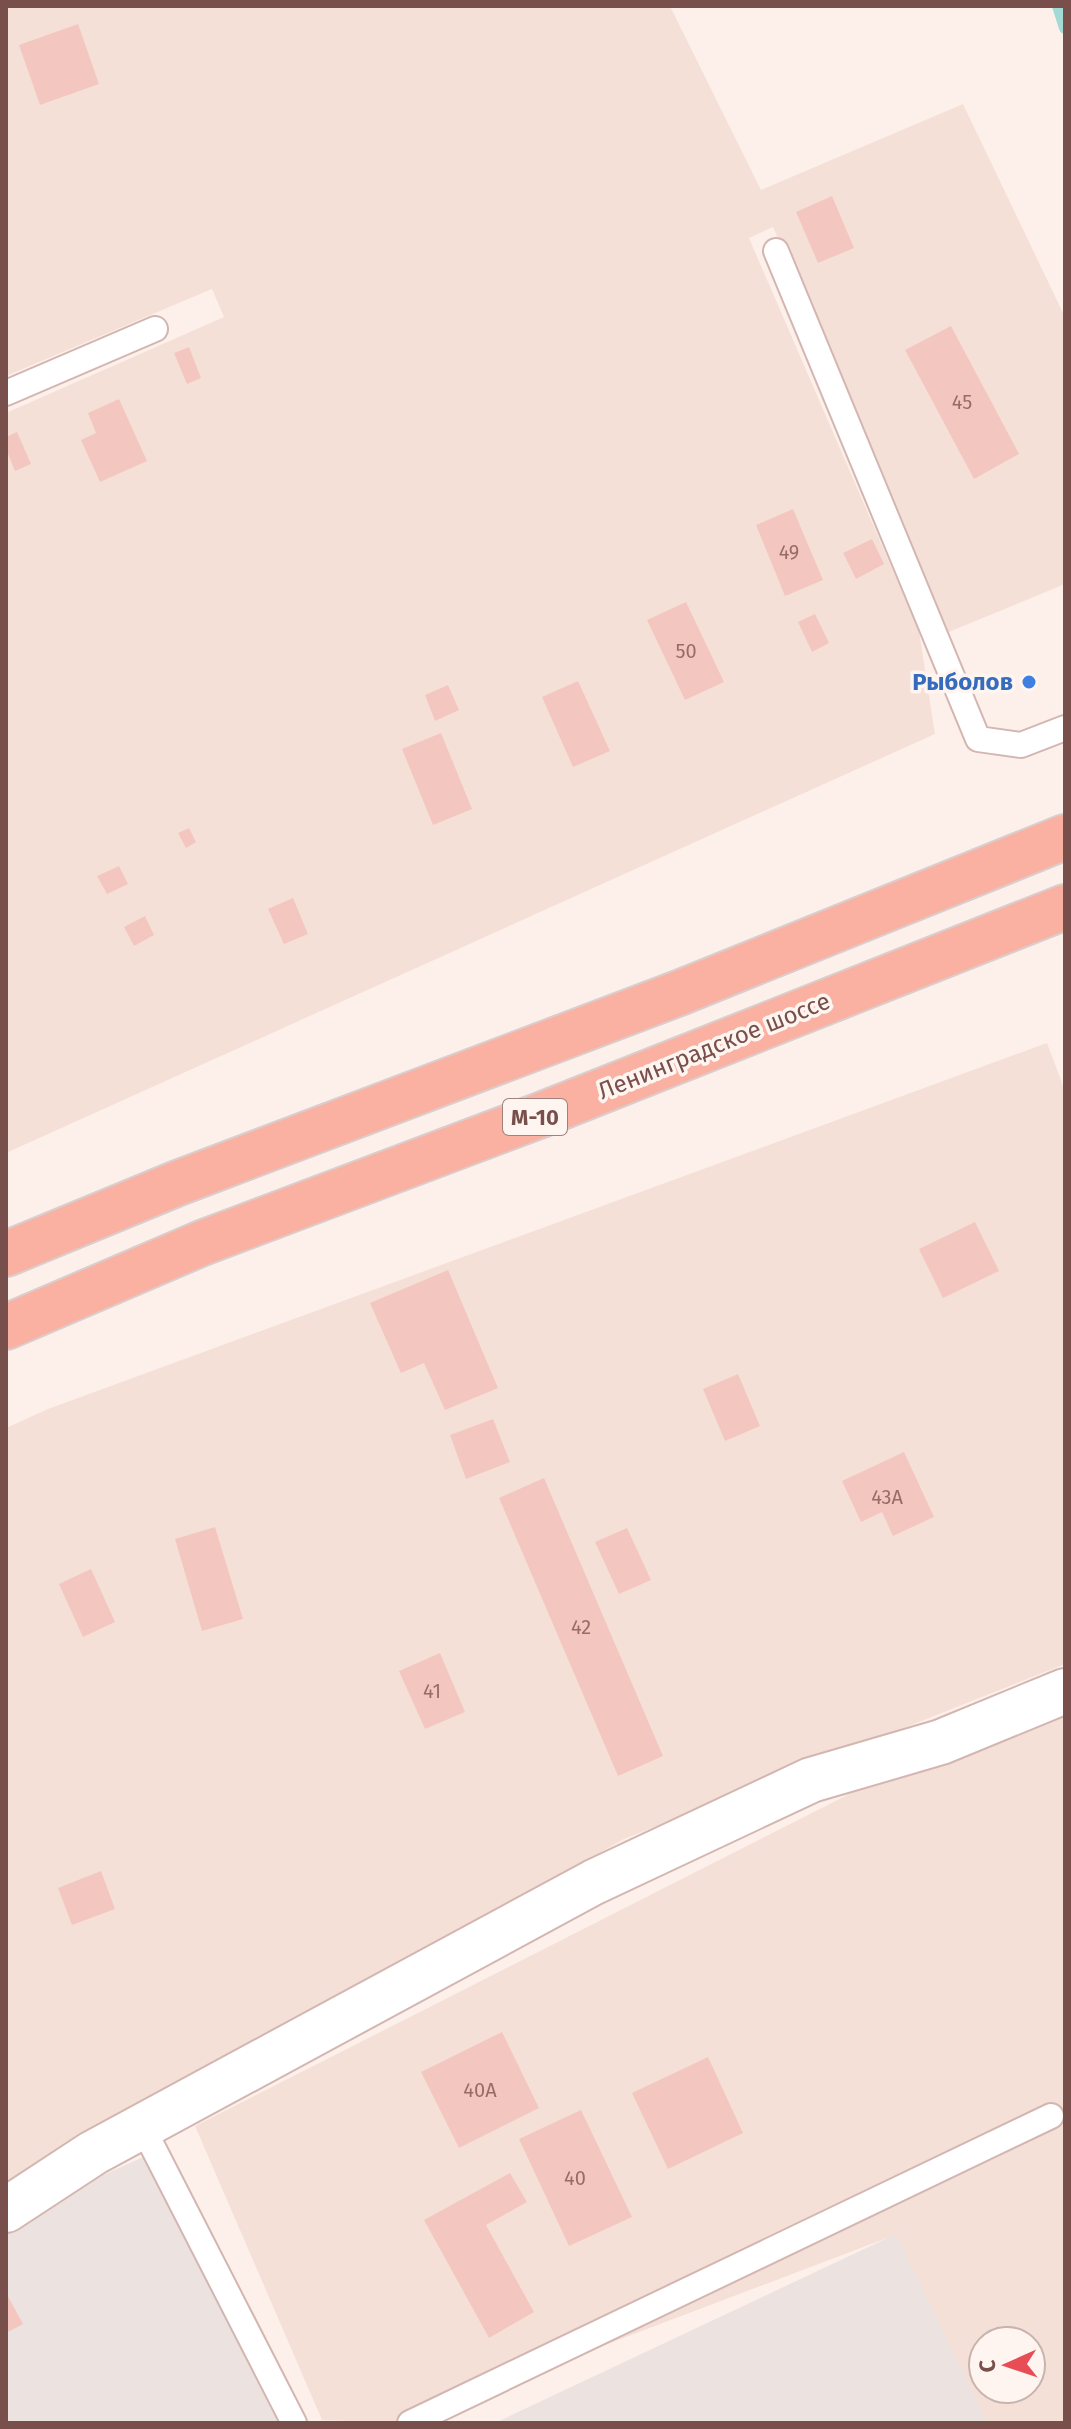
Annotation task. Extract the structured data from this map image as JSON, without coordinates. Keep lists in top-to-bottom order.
{
  "streets": {
    "highway": ["Ленинградское шоссе", "М-10"]
  },
  "places": ["Рыболов"],
  "house_numbers": [
    "45",
    "49",
    "50",
    "43А",
    "42",
    "41",
    "40А",
    "40"
  ],
  "north": "left"
}
